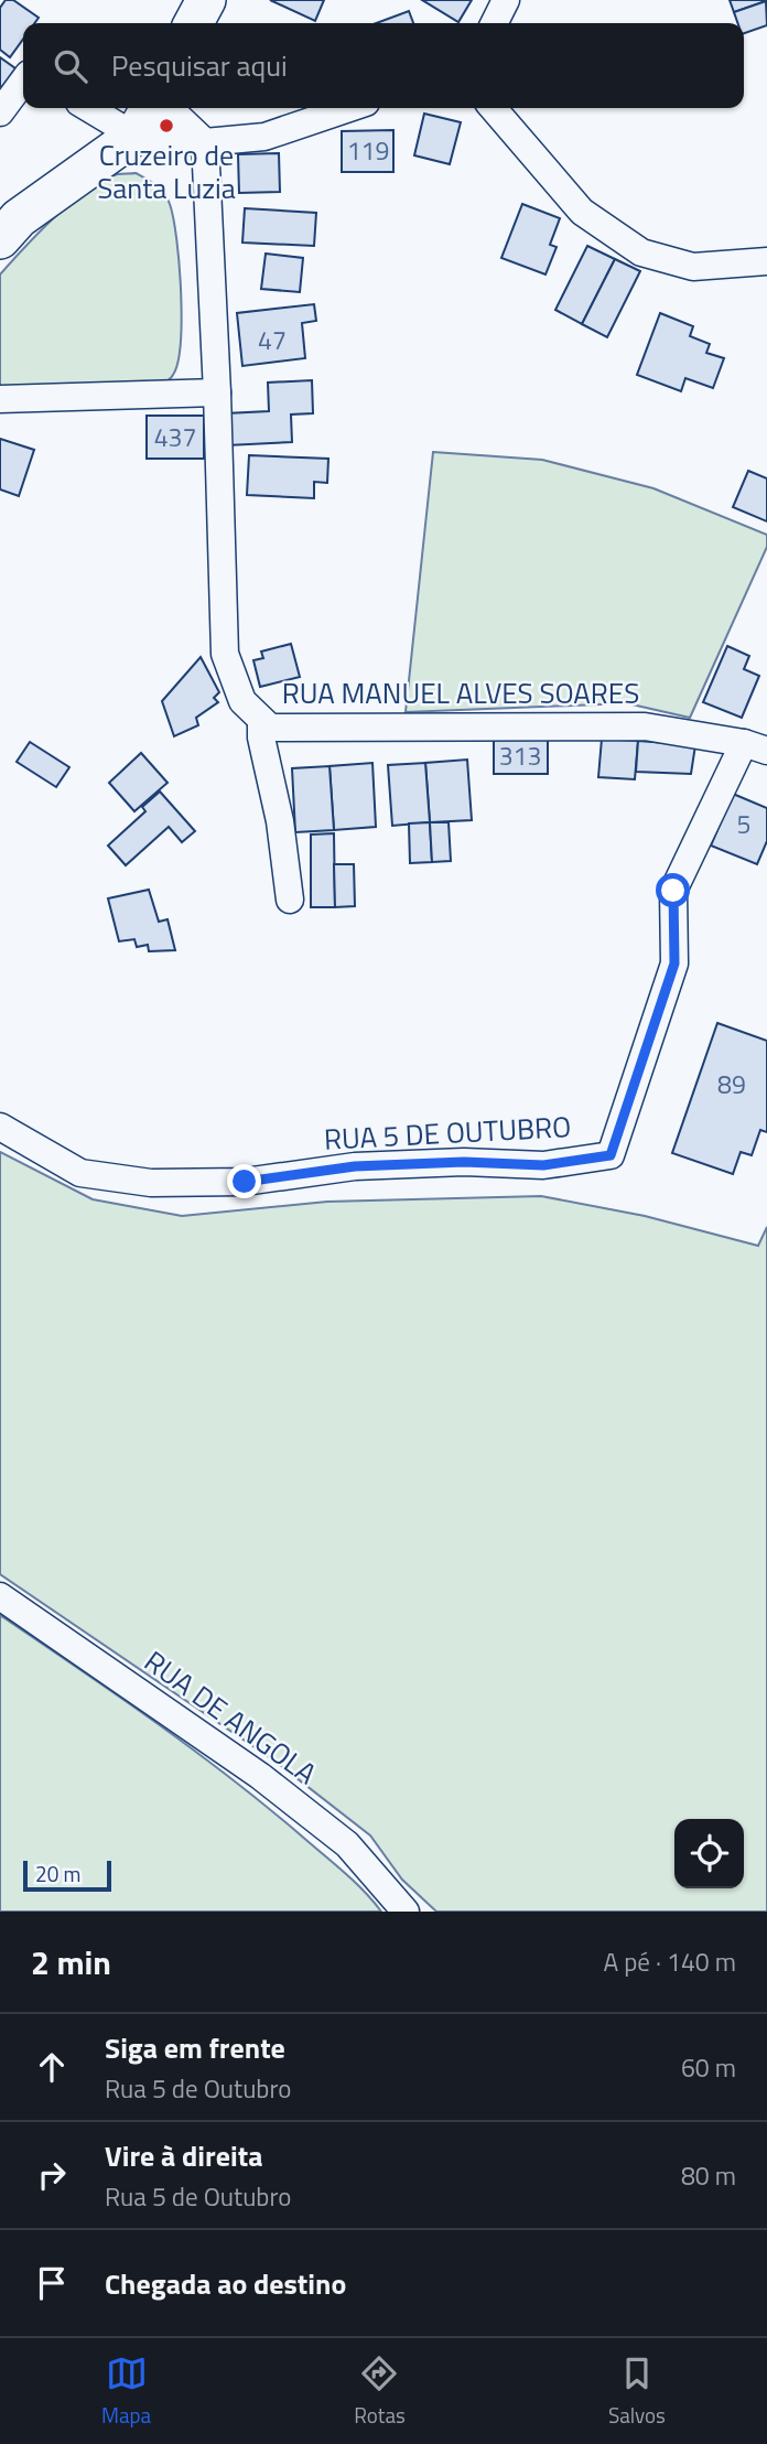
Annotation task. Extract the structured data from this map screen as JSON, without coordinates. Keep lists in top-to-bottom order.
{
  "streets": {
    "street": ["RUA MANUEL ALVES SOARES", "RUA 5 DE OUTUBRO", "RUA DE ANGOLA"]
  },
  "crossings": [
    ["RUA MANUEL ALVES SOARES", "RUA 5 DE OUTUBRO"]
  ],
  "places": ["Cruzeiro de Santa Luzia"],
  "house_numbers": [
    "119",
    "47",
    "437",
    "313",
    "5",
    "89"
  ],
  "scale_bar": "20 m",
  "page": {
    "search": "Pesquisar aqui",
    "scale": "20 m",
    "heading": ["2 min", "A pé · 140 m"],
    "list": [
      ["Siga em frente", "Rua 5 de Outubro", "60 m"],
      ["Vire à direita", "Rua 5 de Outubro", "80 m"],
      "Chegada ao destino"
    ],
    "nav": ["Mapa", "Rotas", "Salvos"]
  }
}
